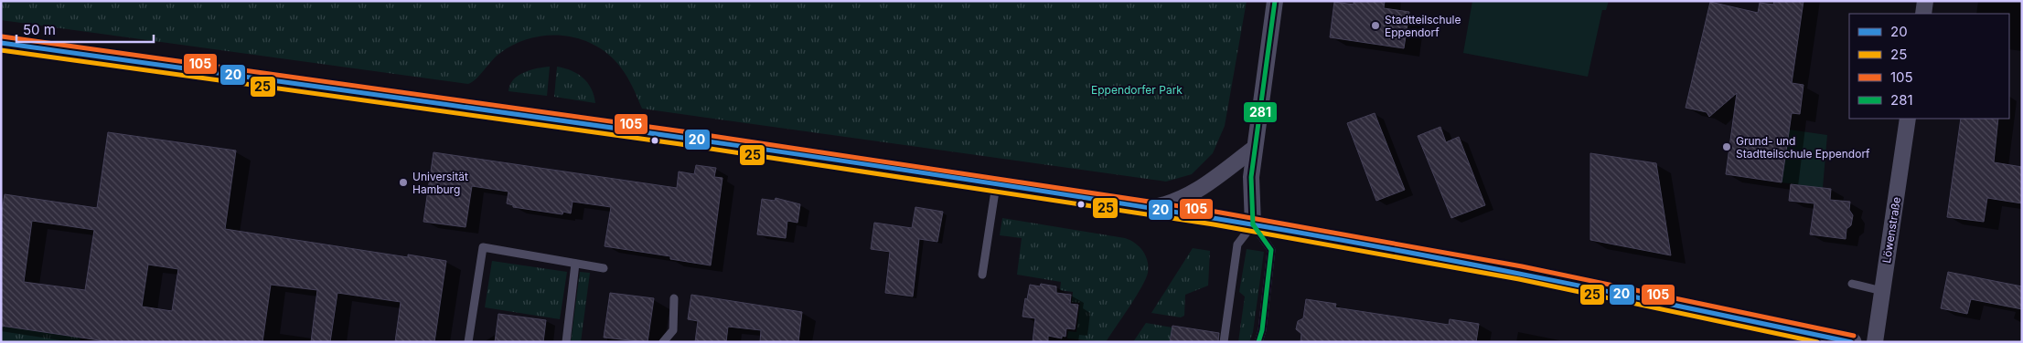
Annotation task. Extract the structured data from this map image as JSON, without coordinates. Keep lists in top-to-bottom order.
{
  "streets": {
    "street": ["Löwenstraße"]
  },
  "parks": ["Eppendorfer Park"],
  "places": ["Stadtteilschule Eppendorf", "Grund- und Stadtteilschule Eppendorf", "Universität Hamburg"],
  "lines": [
    "transit line 281",
    "transit line 105",
    "transit line 20",
    "transit line 25"
  ],
  "legend": [
    "20",
    "25",
    "105",
    "281"
  ],
  "scale_bar": "50 m"
}
